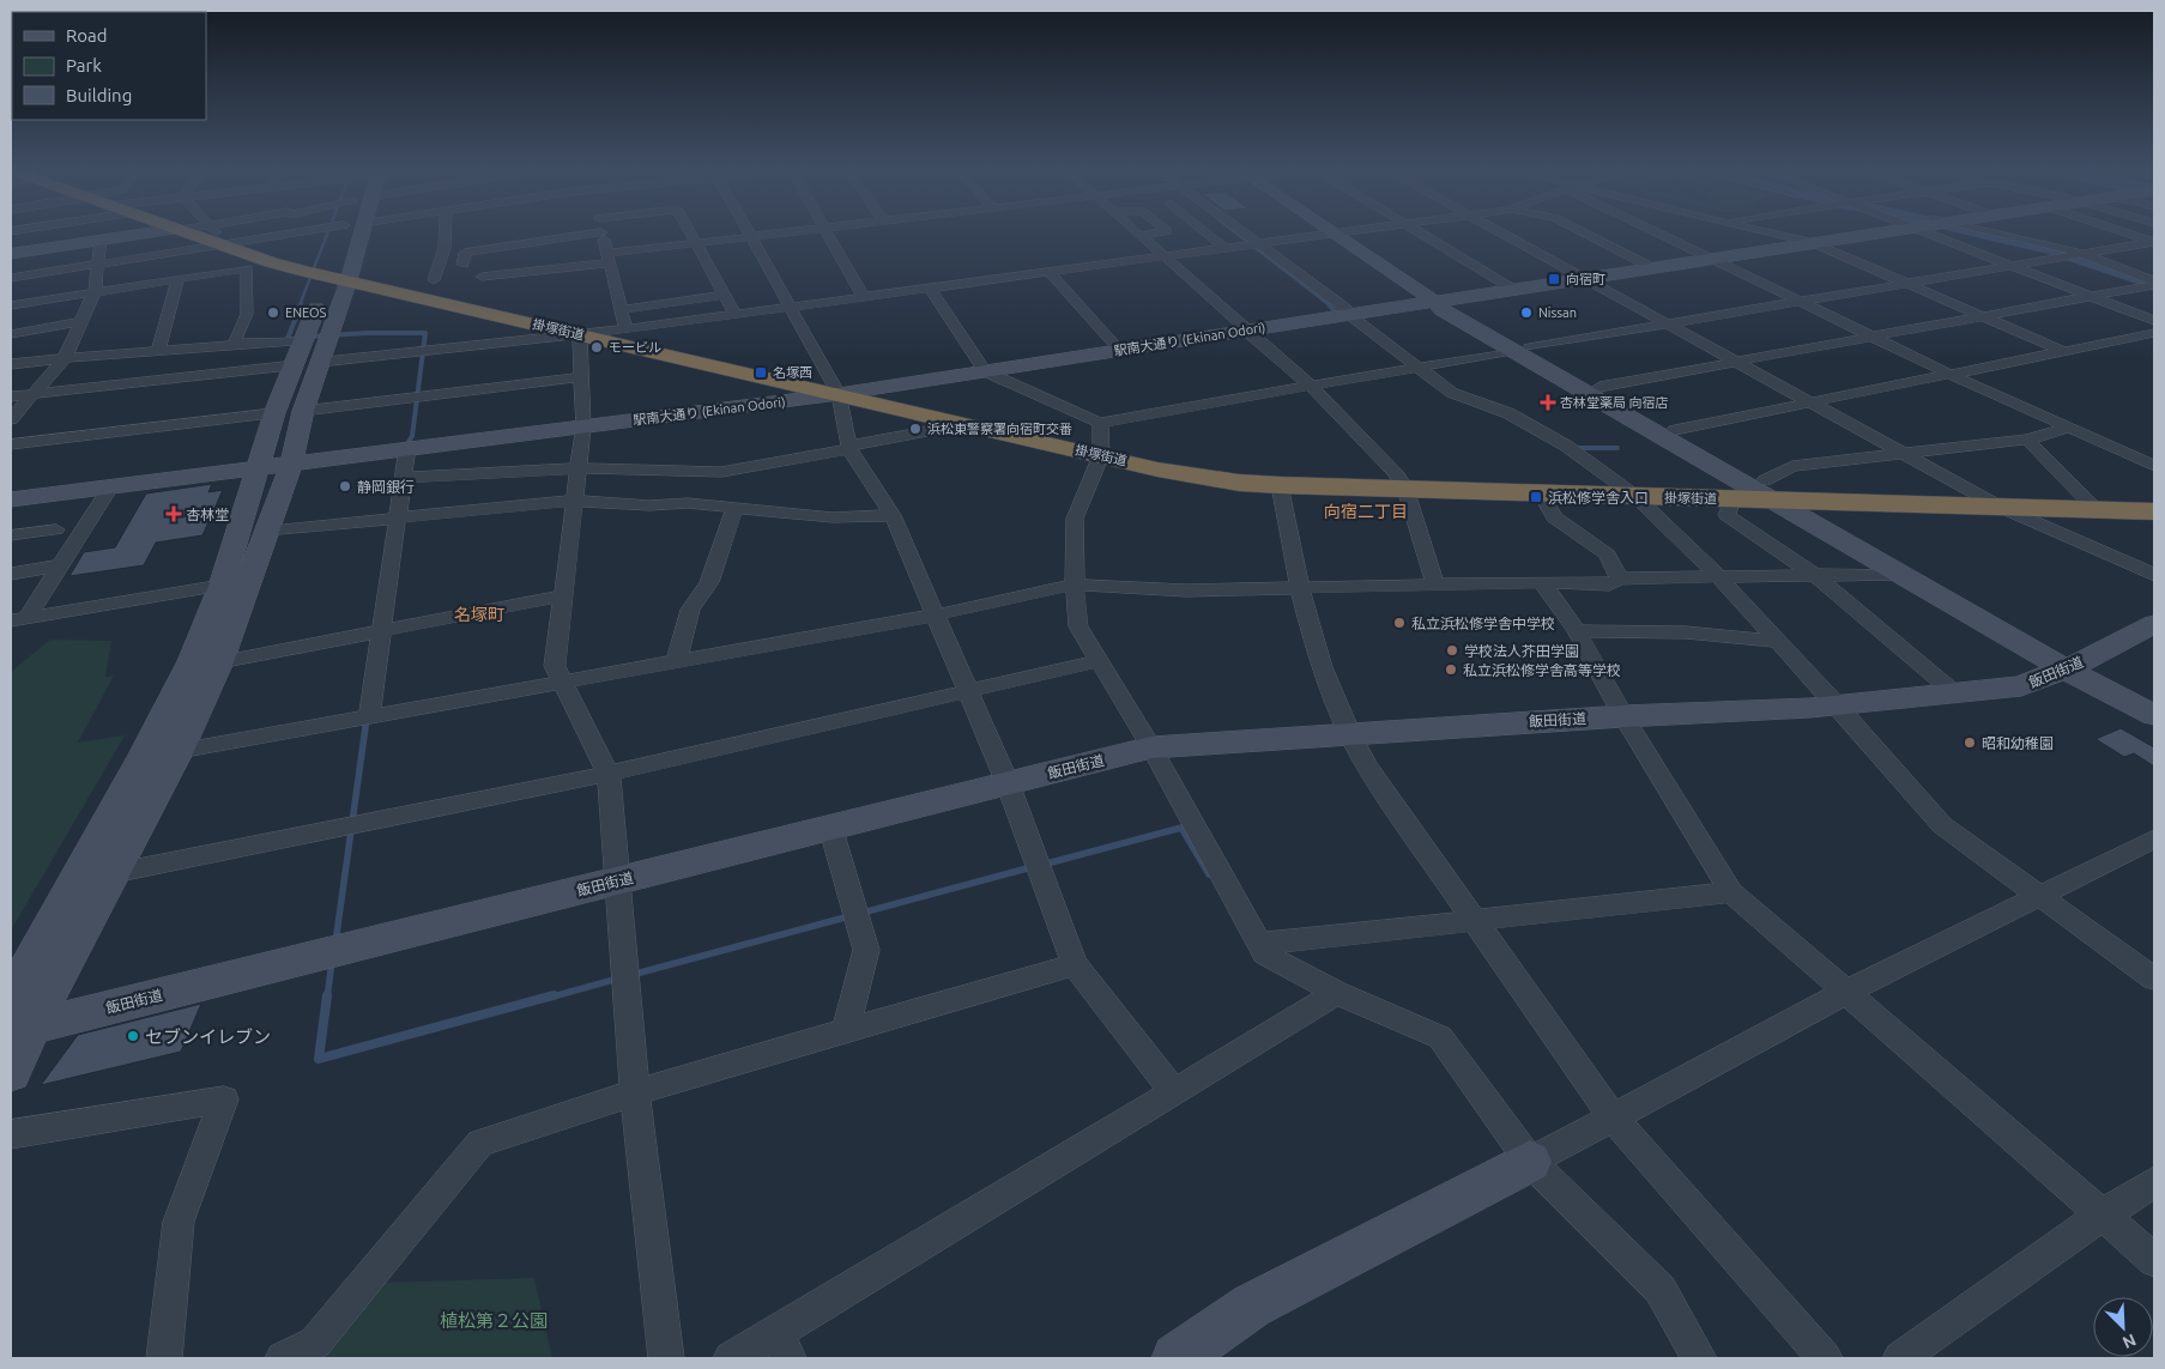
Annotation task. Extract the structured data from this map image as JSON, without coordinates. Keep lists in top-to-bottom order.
{
  "streets": {
    "highway": ["掛塚街道"],
    "street": ["駅南大通り (Ekinan Odori)", "飯田街道"]
  },
  "crossings": [
    ["掛塚街道", "駅南大通り (Ekinan Odori)"]
  ],
  "districts": ["向宿二丁目", "名塚町"],
  "parks": ["植松第２公園"],
  "places": {
    "transit": ["向宿町", "名塚西", "浜松修学舎入口"],
    "other": [
      "ENEOS",
      "Nissan",
      "モービル",
      "浜松東警察署向宿町交番",
      "静岡銀行",
      "私立浜松修学舎中学校",
      "学校法人芥田学園",
      "私立浜松修学舎高等学校",
      "昭和幼稚園",
      "セブンイレブン"
    ],
    "health": ["杏林堂薬局 向宿店", "杏林堂"]
  },
  "legend": ["Road", "Park", "Building"],
  "north": "bottom right"
}
